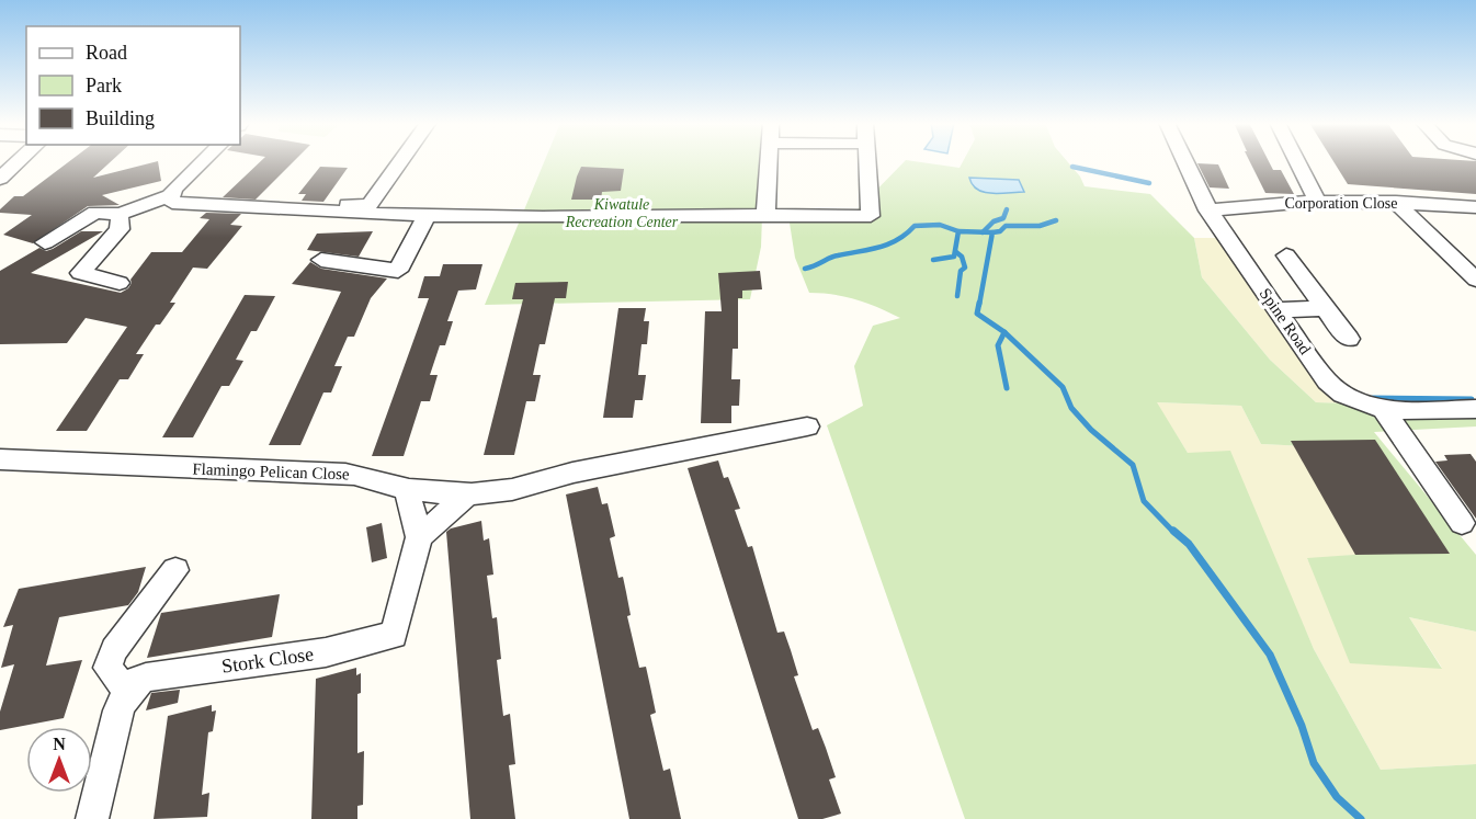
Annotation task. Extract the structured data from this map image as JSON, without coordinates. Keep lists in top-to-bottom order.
{
  "streets": {
    "street": [
      "Corporation Close",
      "Spine Road",
      "Flamingo Pelican Close",
      "Stork Close"
    ]
  },
  "crossings": [
    ["Corporation Close", "Spine Road"],
    ["Flamingo Pelican Close", "Stork Close"]
  ],
  "parks": ["Kiwatule Recreation Center"],
  "legend": ["Road", "Park", "Building"],
  "north": "top"
}
